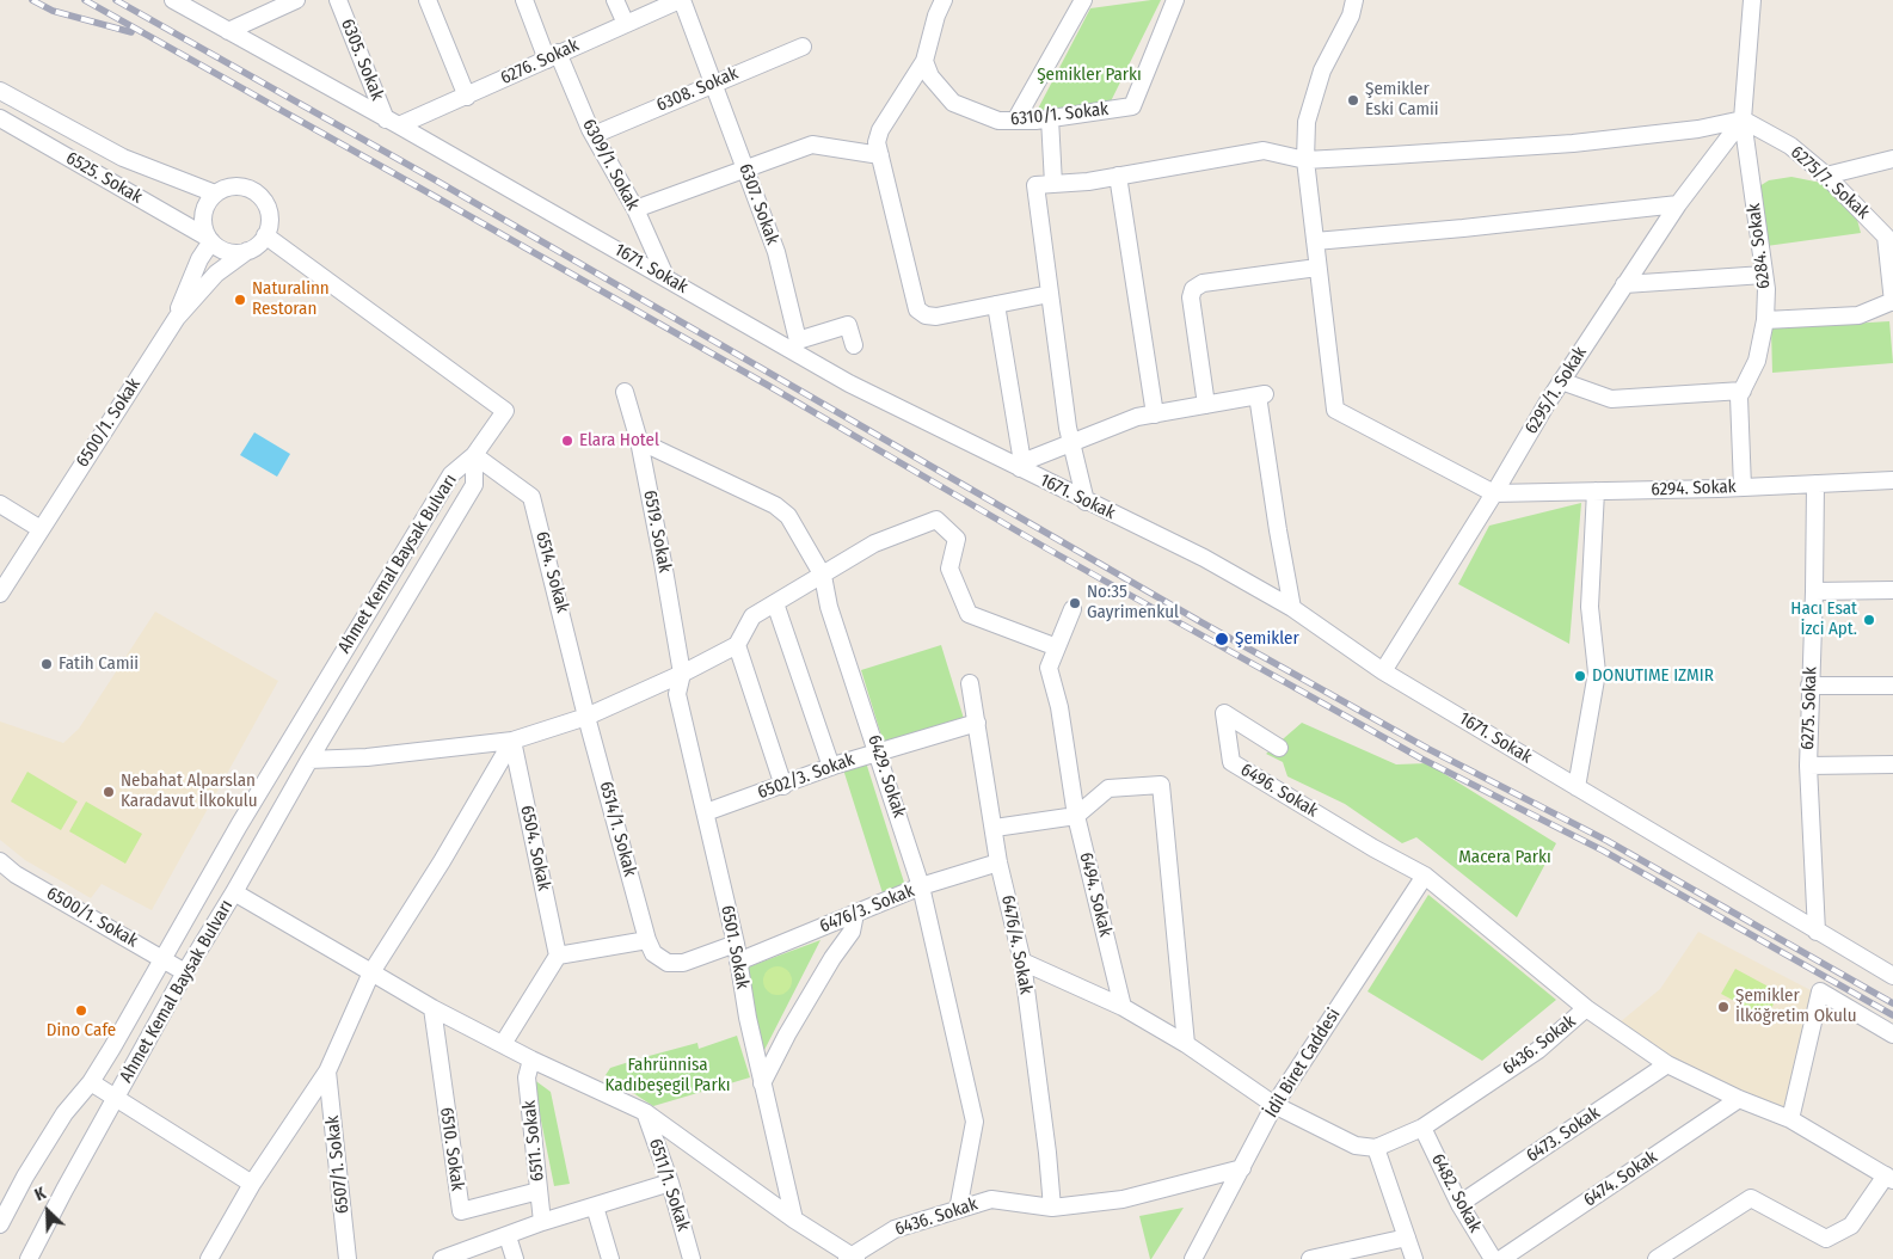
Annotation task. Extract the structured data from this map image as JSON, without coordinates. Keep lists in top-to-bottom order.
{
  "streets": {
    "street": [
      "6305. Sokak",
      "6276. Sokak",
      "6308. Sokak",
      "6310/1. Sokak",
      "6309/1. Sokak",
      "6525. Sokak",
      "6275/7. Sokak",
      "6307. Sokak",
      "6284. Sokak",
      "1671. Sokak",
      "6295/1. Sokak",
      "6500/1. Sokak",
      "6294. Sokak",
      "6519. Sokak",
      "Ahmet Kemal Baysak Bulvarı",
      "6514. Sokak",
      "6275. Sokak",
      "6502/3. Sokak",
      "6429. Sokak",
      "6496. Sokak",
      "6514/1. Sokak",
      "6504. Sokak",
      "6494. Sokak",
      "6476/3. Sokak",
      "6476/4. Sokak",
      "6501. Sokak",
      "6436. Sokak",
      "İdil Biret Caddesi",
      "6473. Sokak",
      "6511. Sokak",
      "6510. Sokak",
      "6507/1. Sokak",
      "6474. Sokak",
      "6511/1. Sokak",
      "6482. Sokak"
    ]
  },
  "crossings": [
    ["6305. Sokak", "6276. Sokak"],
    ["6305. Sokak", "1671. Sokak"],
    ["6276. Sokak", "6309/1. Sokak"],
    ["6276. Sokak", "6307. Sokak"],
    ["6276. Sokak", "1671. Sokak"],
    ["6308. Sokak", "6309/1. Sokak"],
    ["6308. Sokak", "6307. Sokak"],
    ["6309/1. Sokak", "1671. Sokak"],
    ["6275/7. Sokak", "6284. Sokak"],
    ["6275/7. Sokak", "6295/1. Sokak"],
    ["6284. Sokak", "6295/1. Sokak"],
    ["6284. Sokak", "6294. Sokak"],
    ["1671. Sokak", "6295/1. Sokak"],
    ["1671. Sokak", "6275. Sokak"],
    ["6295/1. Sokak", "6294. Sokak"],
    ["6500/1. Sokak", "Ahmet Kemal Baysak Bulvarı"],
    ["6294. Sokak", "6275. Sokak"],
    ["6519. Sokak", "6429. Sokak"],
    ["6519. Sokak", "6501. Sokak"],
    ["Ahmet Kemal Baysak Bulvarı", "6514. Sokak"],
    ["6514. Sokak", "6514/1. Sokak"],
    ["6502/3. Sokak", "6429. Sokak"],
    ["6502/3. Sokak", "6476/4. Sokak"],
    ["6502/3. Sokak", "6501. Sokak"],
    ["6429. Sokak", "6476/3. Sokak"],
    ["6429. Sokak", "6436. Sokak"],
    ["6496. Sokak", "İdil Biret Caddesi"],
    ["6476/3. Sokak", "6476/4. Sokak"],
    ["6476/3. Sokak", "6501. Sokak"],
    ["6476/4. Sokak", "6436. Sokak"],
    ["6436. Sokak", "İdil Biret Caddesi"],
    ["6436. Sokak", "6473. Sokak"],
    ["6436. Sokak", "6474. Sokak"],
    ["6436. Sokak", "6482. Sokak"],
    ["6473. Sokak", "6482. Sokak"],
    ["6511. Sokak", "6510. Sokak"]
  ],
  "parks": ["Şemikler Parkı", "Macera Parkı", "Fahrünnisa Kadıbeşegil Parkı"],
  "places": [
    "Şemikler Eski Camii",
    "Naturalinn Restoran",
    "Elara Hotel",
    "No:35 Gayrimenkul",
    "Hacı Esat İzci Apt.",
    "Şemikler",
    "Fatih Camii",
    "DONUTIME IZMIR",
    "Nebahat Alparslan Karadavut İlkokulu",
    "Şemikler İlköğretim Okulu",
    "Dino Cafe"
  ],
  "north": "top left"
}
